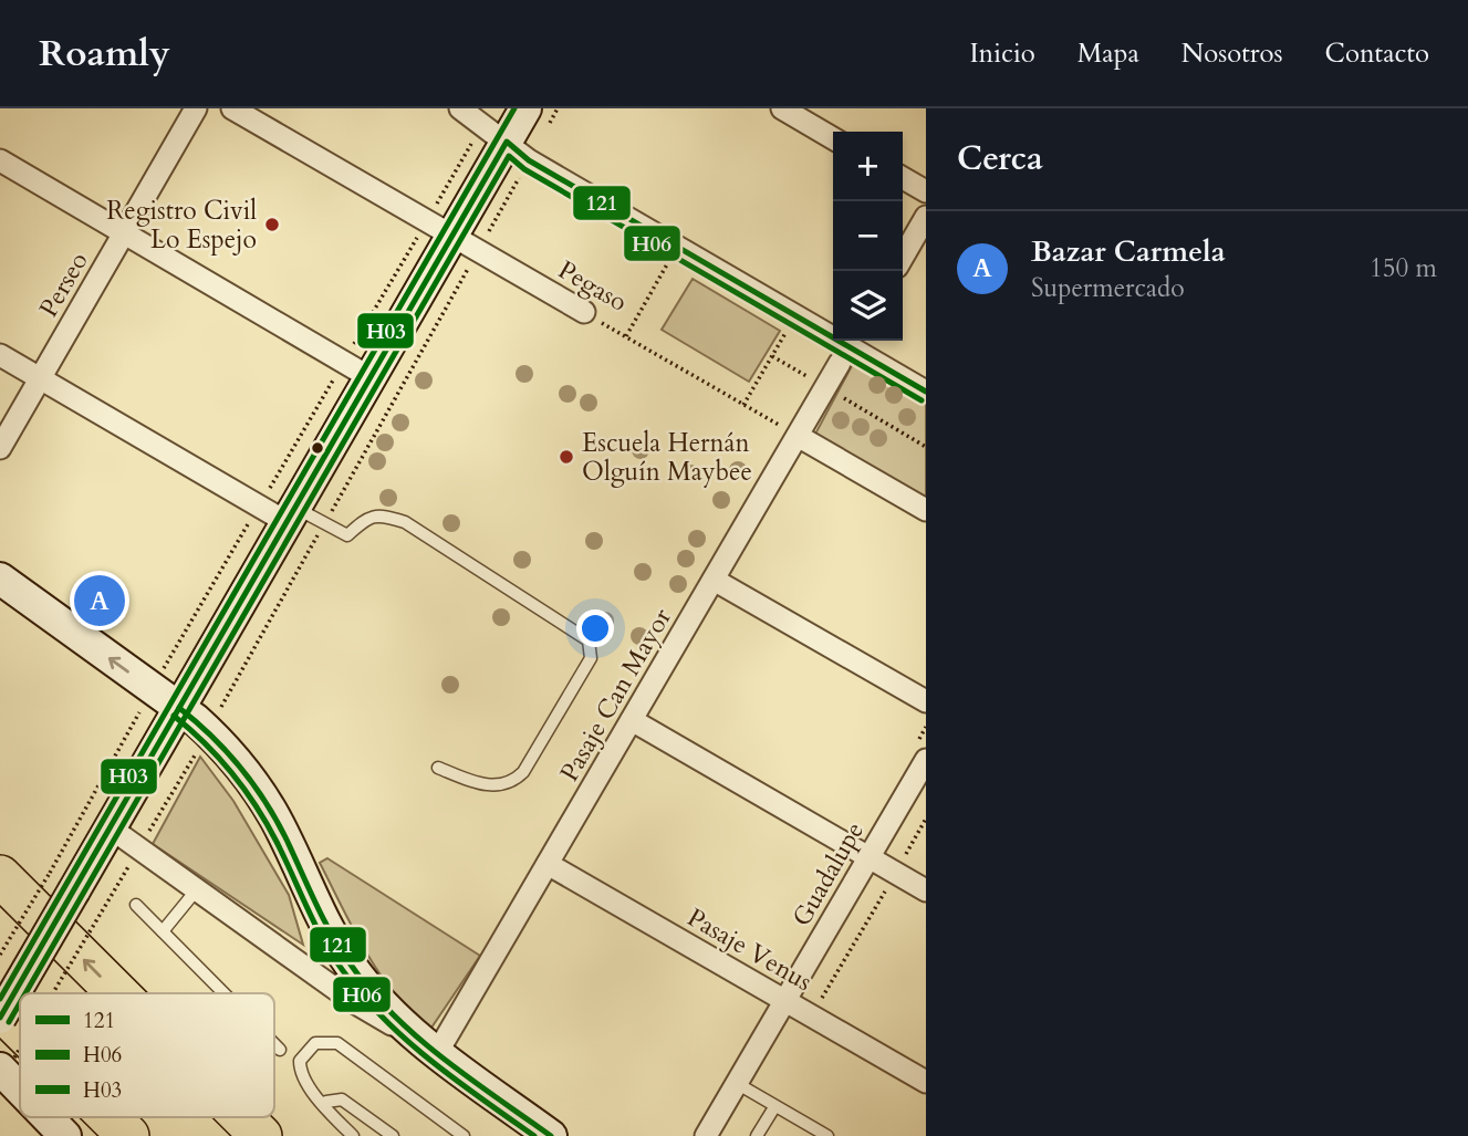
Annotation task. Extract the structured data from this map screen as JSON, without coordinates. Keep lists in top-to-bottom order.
{
  "streets": {
    "street": [
      "Perseo",
      "Pegaso",
      "Pasaje Can Mayor",
      "Guadalupe",
      "Pasaje Venus"
    ]
  },
  "crossings": [
    ["Pegaso", "Pasaje Can Mayor"],
    ["Pasaje Can Mayor", "Pasaje Venus"],
    ["Guadalupe", "Pasaje Venus"]
  ],
  "places": ["Registro Civil Lo Espejo", "Escuela Hernán Olguín Maybee"],
  "lines": ["transit line H03", "transit line 121", "transit line H06"],
  "legend": ["121", "H06", "H03"],
  "page": {
    "header": "Roamly",
    "nav": [
      "Inicio",
      "Mapa",
      "Nosotros",
      "Contacto"
    ],
    "heading": "Cerca",
    "map_buttons": ["+", "−"],
    "list": [
      {
        "mark": "A",
        "name": "Bazar Carmela",
        "note": "Supermercado",
        "value": "150 m"
      }
    ],
    "pins": "A"
  }
}
